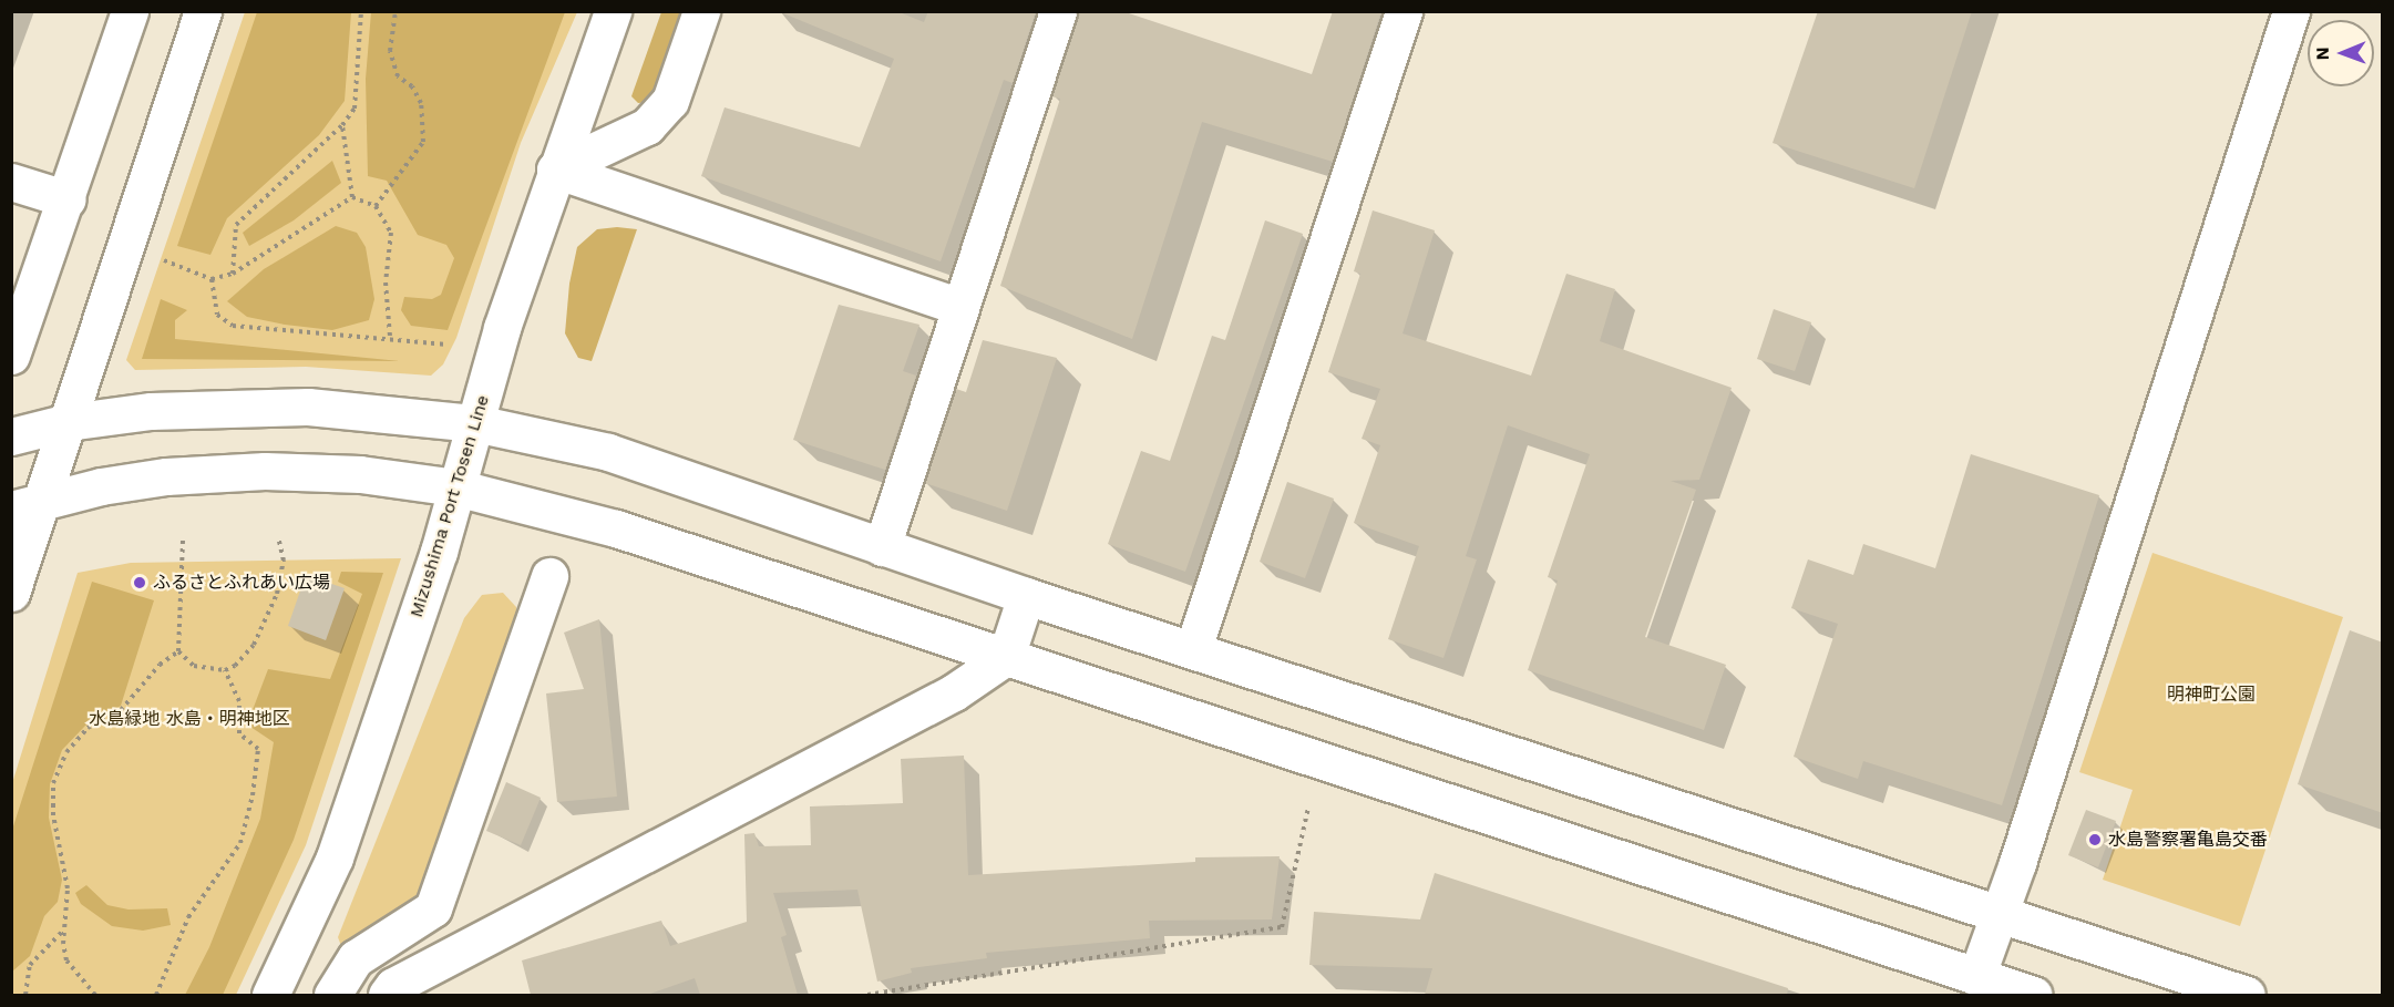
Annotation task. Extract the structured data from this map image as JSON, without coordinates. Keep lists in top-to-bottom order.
{
  "streets": {
    "street": ["Mizushima Port Tosen Line"]
  },
  "parks": ["明神町公園", "水島緑地 水島・明神地区"],
  "places": ["ふるさとふれあい広場", "水島警察署亀島交番"],
  "north": "left"
}
